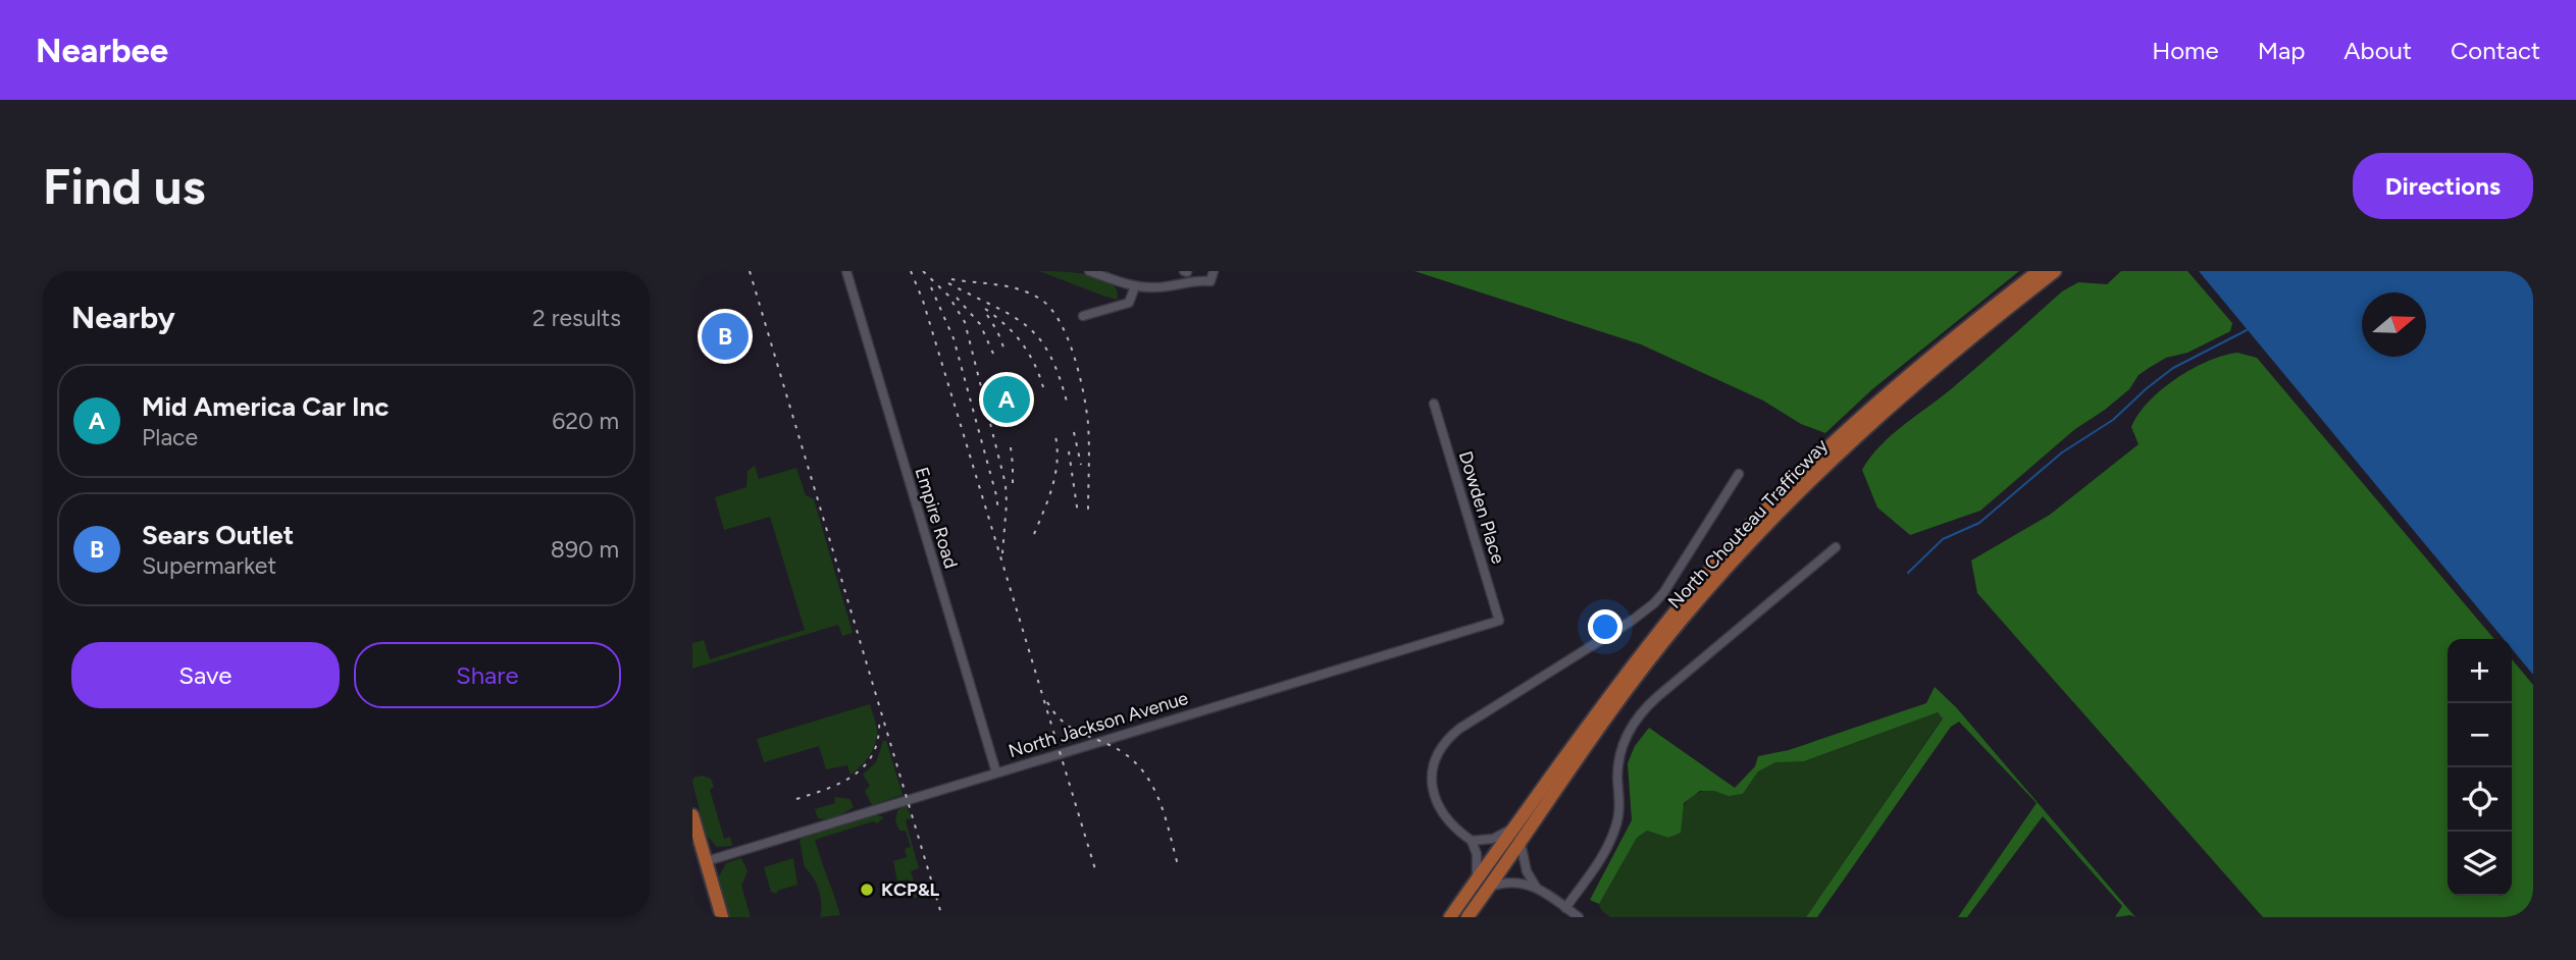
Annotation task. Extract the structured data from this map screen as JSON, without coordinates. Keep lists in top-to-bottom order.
{
  "streets": {
    "main road": ["North Chouteau Trafficway"],
    "street": ["Dowden Place", "Empire Road", "North Jackson Avenue"]
  },
  "crossings": [
    ["Dowden Place", "North Jackson Avenue"],
    ["Empire Road", "North Jackson Avenue"]
  ],
  "places": ["KCP&L"],
  "north": "right",
  "page": {
    "header": "Nearbee",
    "nav": [
      "Home",
      "Map",
      "About",
      "Contact"
    ],
    "buttons": [
      "Directions",
      ["Save", "Share"]
    ],
    "title": "Find us",
    "heading": ["Nearby", "2 results"],
    "pins": ["B", "A"],
    "list": [
      {
        "mark": "A",
        "name": "Mid America Car Inc",
        "note": "Place",
        "value": "620 m"
      },
      {
        "mark": "B",
        "name": "Sears Outlet",
        "note": "Supermarket",
        "value": "890 m"
      }
    ],
    "map_buttons": ["+", "−"]
  }
}
